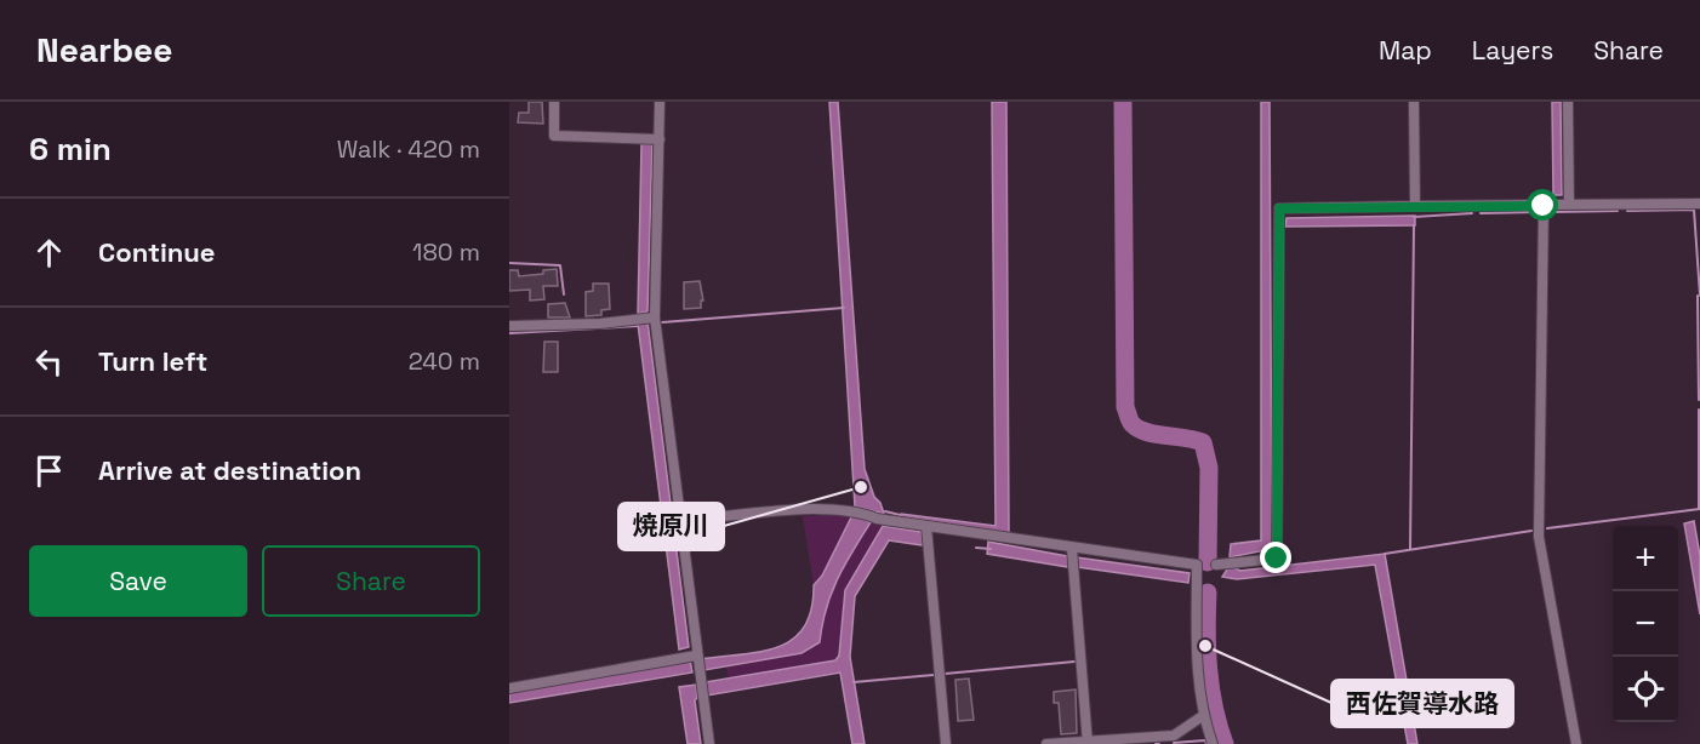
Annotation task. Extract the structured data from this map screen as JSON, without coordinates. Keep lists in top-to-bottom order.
{
  "places": ["焼原川", "西佐賀導水路"],
  "page": {
    "header": "Nearbee",
    "nav": ["Map", "Layers", "Share"],
    "heading": ["6 min", "Walk · 420 m"],
    "list": [
      ["Continue", "180 m"],
      ["Turn left", "240 m"],
      "Arrive at destination"
    ],
    "buttons": ["Save", "Share"],
    "map_buttons": ["+", "−"]
  }
}
